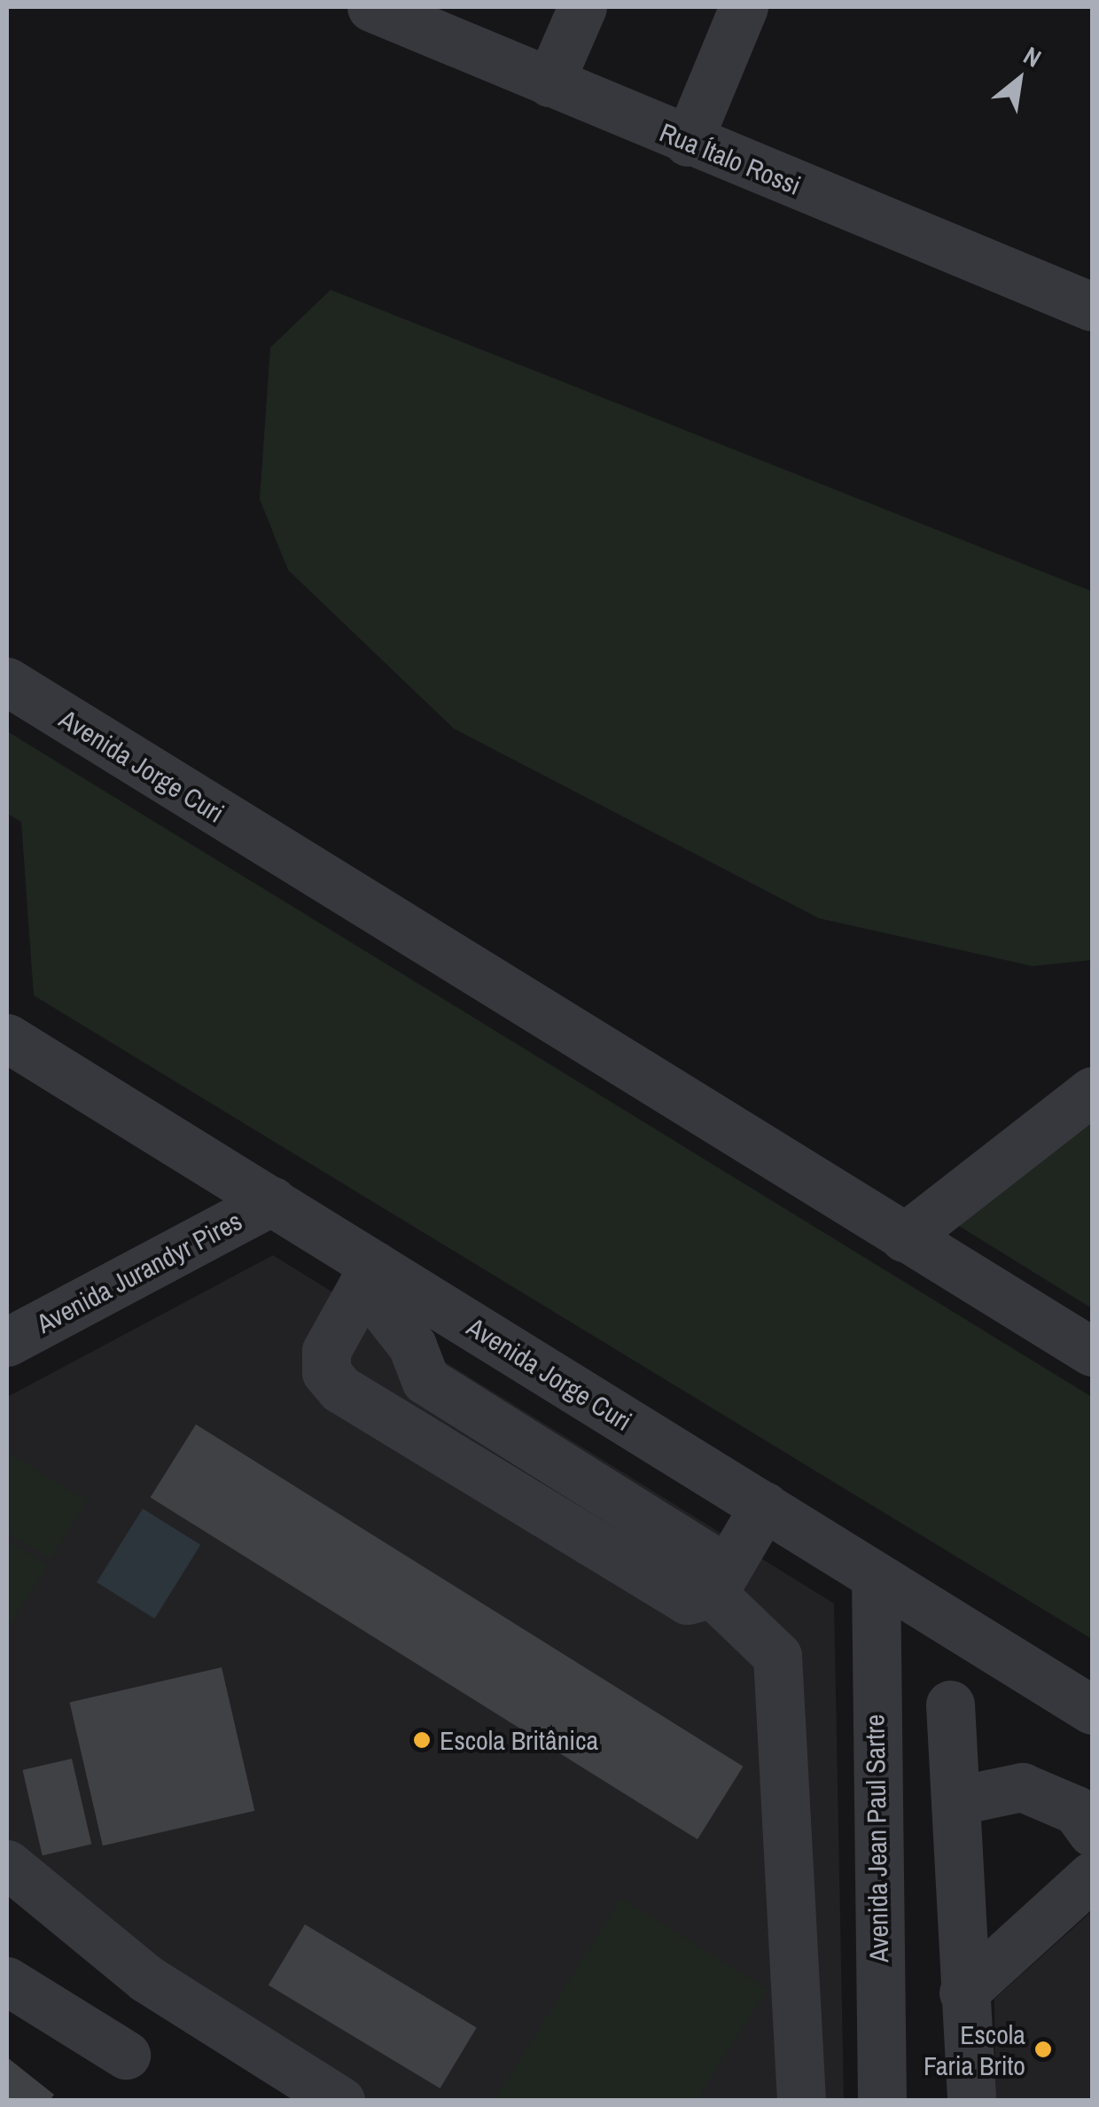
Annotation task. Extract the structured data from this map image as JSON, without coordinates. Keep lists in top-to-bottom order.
{
  "streets": {
    "street": [
      "Rua Ítalo Rossi",
      "Avenida Jorge Curi",
      "Avenida Jurandyr Pires",
      "Avenida Jean Paul Sartre"
    ]
  },
  "crossings": [
    ["Avenida Jorge Curi", "Avenida Jurandyr Pires"],
    ["Avenida Jorge Curi", "Avenida Jean Paul Sartre"]
  ],
  "places": ["Escola Britânica", "Escola Faria Brito"],
  "north": "top right"
}
